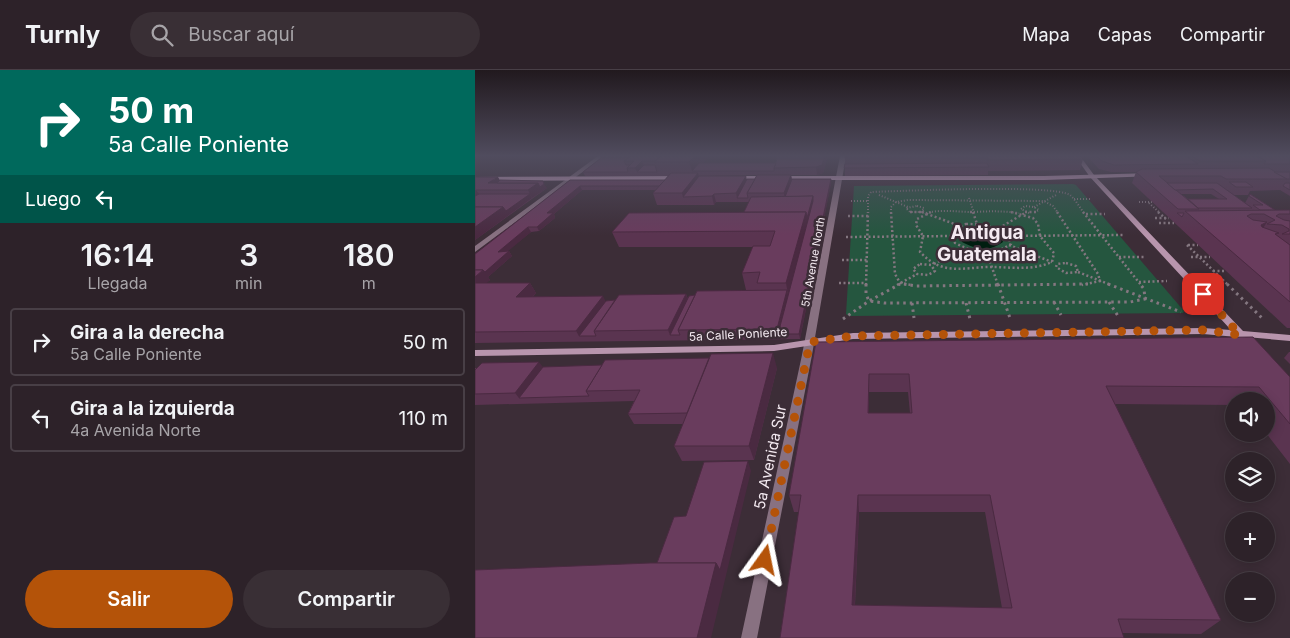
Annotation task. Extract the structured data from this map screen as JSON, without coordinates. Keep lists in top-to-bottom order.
{
  "streets": {
    "main road": ["5a Calle Poniente"],
    "street": ["5th Avenue North", "5a Avenida Sur"]
  },
  "crossings": [
    ["5th Avenue North", "5a Calle Poniente"],
    ["5th Avenue North", "5a Avenida Sur"],
    ["5a Calle Poniente", "5a Avenida Sur"]
  ],
  "districts": ["Antigua Guatemala"],
  "page": {
    "header": "Turnly",
    "search": "Buscar aquí",
    "nav": ["Mapa", "Capas", "Compartir"],
    "turn": ["50 m", "5a Calle Poniente"],
    "then": "Luego",
    "eta": [
      "16:14",
      "Llegada",
      "3",
      "min",
      "180",
      "m"
    ],
    "list": [
      {
        "name": "Gira a la derecha",
        "note": "5a Calle Poniente",
        "value": "50 m"
      },
      {
        "name": "Gira a la izquierda",
        "note": "4a Avenida Norte",
        "value": "110 m"
      }
    ],
    "map_buttons": ["+", "−"],
    "buttons": ["Salir", "Compartir"]
  }
}
